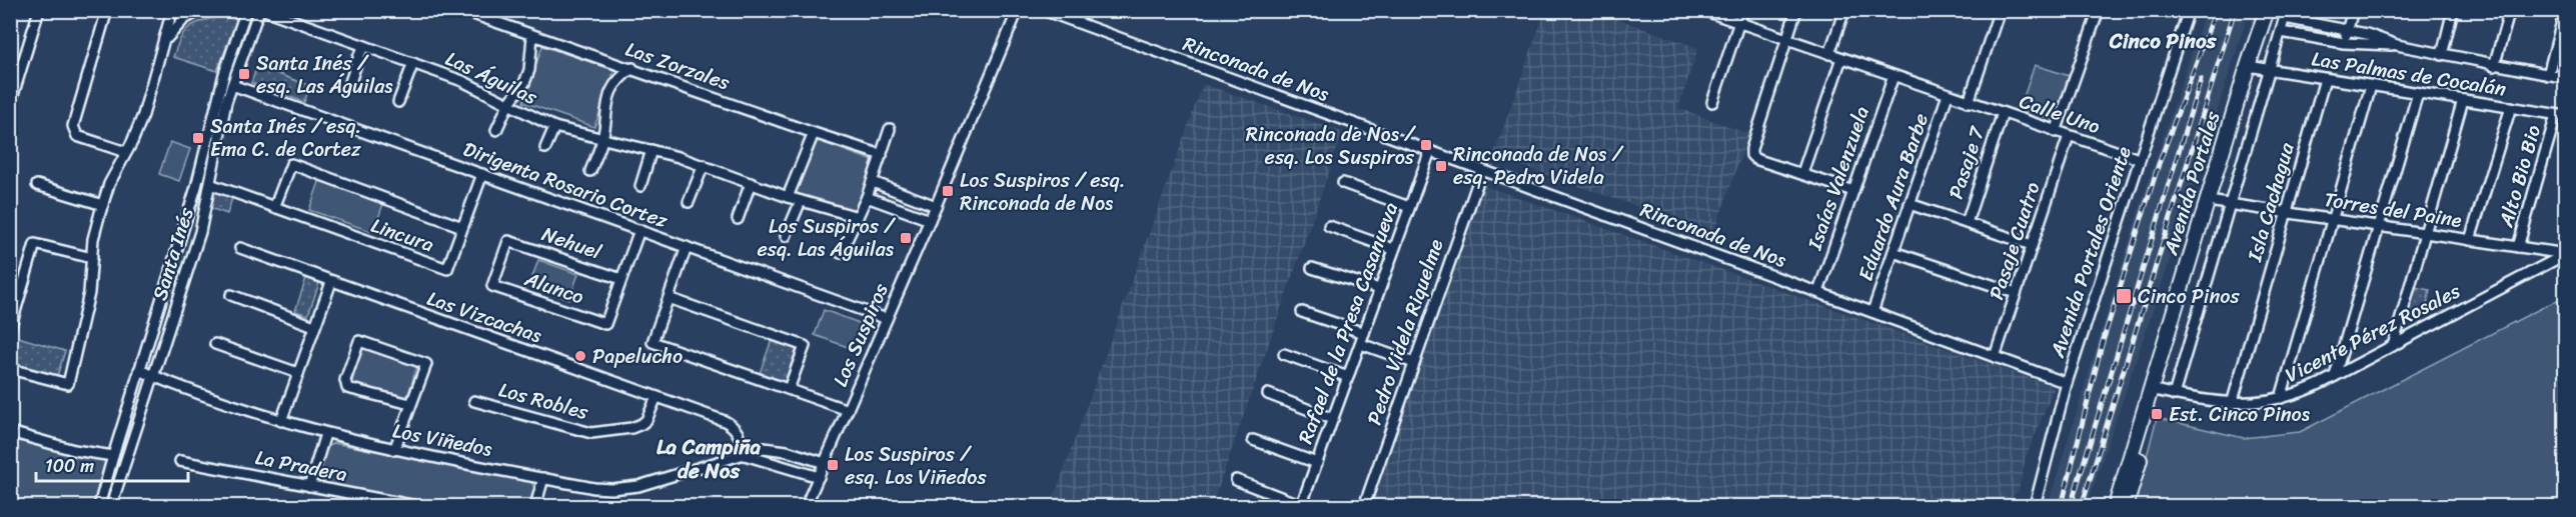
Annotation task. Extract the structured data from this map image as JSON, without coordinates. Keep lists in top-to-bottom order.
{
  "streets": {
    "main road": ["Avenida Portales"],
    "street": [
      "Las Zorzales",
      "Rinconada de Nos",
      "Las Palmas de Cocalán",
      "Las Águilas",
      "Calle Uno",
      "Pasaje 7",
      "Alto Bio Bio",
      "Isaías Valenzuela",
      "Dirigenta Rosario Cortez",
      "Eduardo Aura Barbe",
      "Isla Cachagua",
      "Torres del Paine",
      "Lincura",
      "Pasaje Cuatro",
      "Nehuel",
      "Avenida Portales Oriente",
      "Santa Inés",
      "Alunco",
      "Las Vizcachas",
      "Rafael de la Presa Casanueva",
      "Pedro Videla Riquelme",
      "Vicente Pérez Rosales",
      "Los Suspiros",
      "Los Robles",
      "Los Viñedos",
      "La Pradera"
    ]
  },
  "crossings": [
    ["Rinconada de Nos", "Isaías Valenzuela"],
    ["Rinconada de Nos", "Eduardo Aura Barbe"],
    ["Rinconada de Nos", "Pasaje Cuatro"],
    ["Rinconada de Nos", "Avenida Portales Oriente"],
    ["Rinconada de Nos", "Rafael de la Presa Casanueva"],
    ["Rinconada de Nos", "Pedro Videla Riquelme"],
    ["Las Palmas de Cocalán", "Alto Bio Bio"],
    ["Las Palmas de Cocalán", "Avenida Portales"],
    ["Las Palmas de Cocalán", "Isla Cachagua"],
    ["Calle Uno", "Pasaje 7"],
    ["Calle Uno", "Isaías Valenzuela"],
    ["Calle Uno", "Eduardo Aura Barbe"],
    ["Calle Uno", "Pasaje Cuatro"],
    ["Calle Uno", "Avenida Portales Oriente"],
    ["Alto Bio Bio", "Torres del Paine"],
    ["Avenida Portales", "Torres del Paine"],
    ["Avenida Portales", "Vicente Pérez Rosales"],
    ["Dirigenta Rosario Cortez", "Santa Inés"],
    ["Dirigenta Rosario Cortez", "Los Suspiros"],
    ["Isla Cachagua", "Torres del Paine"],
    ["Isla Cachagua", "Vicente Pérez Rosales"],
    ["Torres del Paine", "Vicente Pérez Rosales"],
    ["Lincura", "Santa Inés"],
    ["Nehuel", "Alunco"],
    ["Santa Inés", "Los Viñedos"],
    ["Las Vizcachas", "Los Robles"],
    ["Las Vizcachas", "Los Viñedos"],
    ["Los Suspiros", "Los Viñedos"]
  ],
  "districts": ["Cinco Pinos", "La Campiña de Nos"],
  "places": {
    "transit": [
      "Santa Inés / esq. Las Águilas",
      "Santa Inés / esq. Ema C. de Cortez",
      "Rinconada de Nos / esq. Los Suspiros",
      "Rinconada de Nos / esq. Pedro Videla",
      "Los Suspiros / esq. Rinconada de Nos",
      "Los Suspiros / esq. Las Águilas",
      "Cinco Pinos",
      "Est. Cinco Pinos",
      "Los Suspiros / esq. Los Viñedos"
    ],
    "other": ["Papelucho"]
  },
  "scale_bar": "100 m"
}
